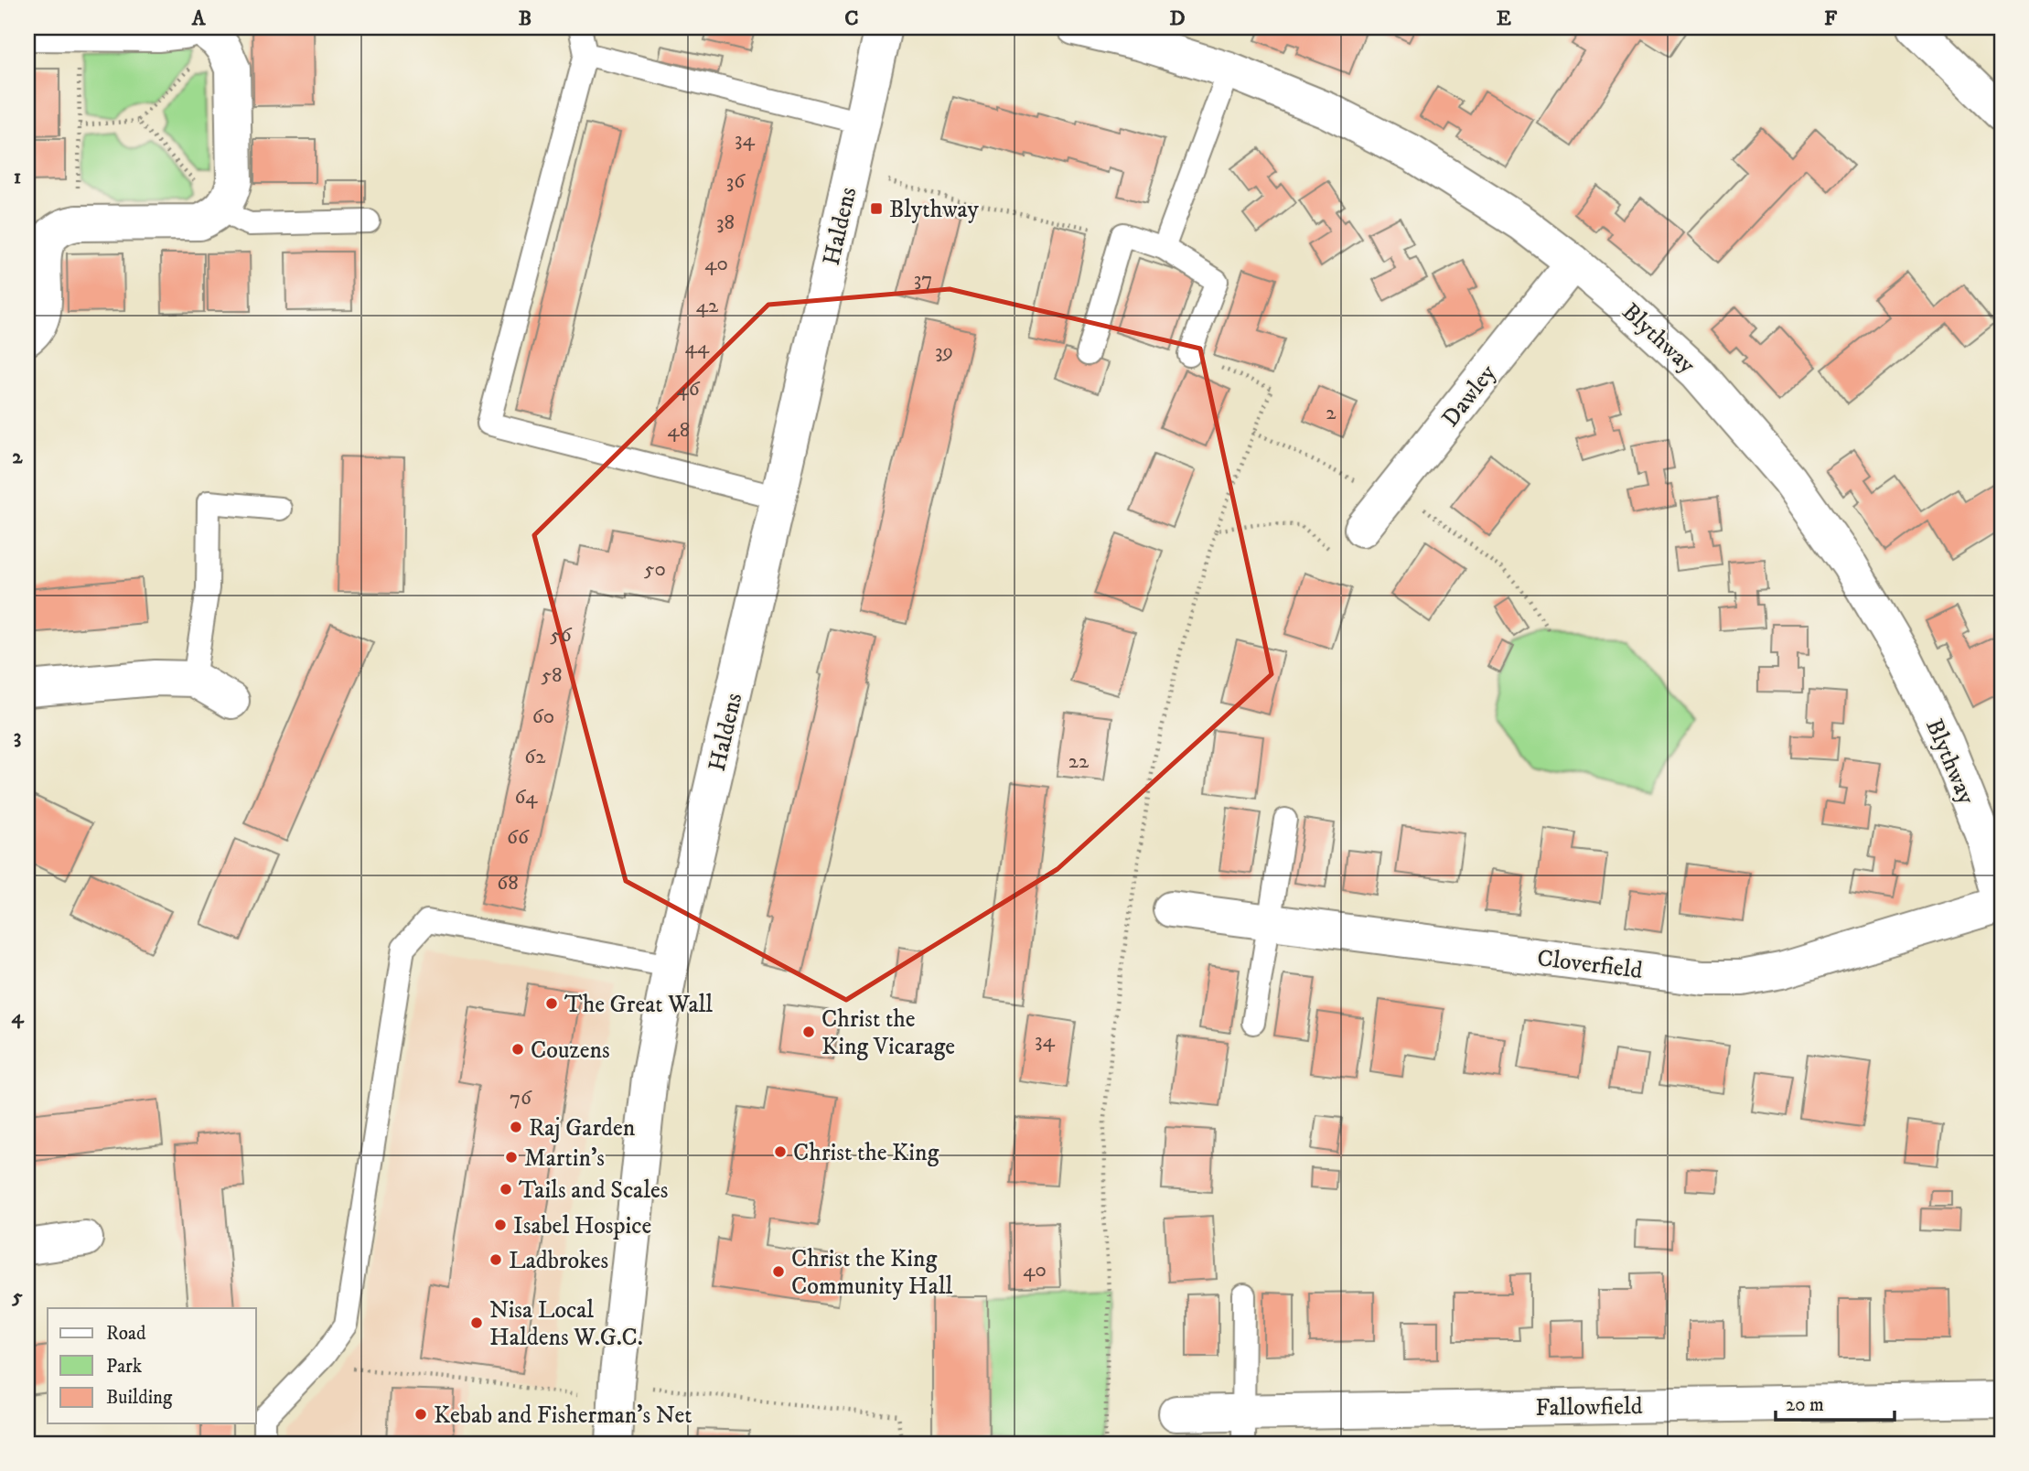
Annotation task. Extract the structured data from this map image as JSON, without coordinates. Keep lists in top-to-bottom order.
{
  "streets": {
    "street": [
      "Haldens",
      "Blythway",
      "Dawley",
      "Cloverfield",
      "Fallowfield"
    ]
  },
  "crossings": [
    ["Blythway", "Dawley"],
    ["Blythway", "Cloverfield"]
  ],
  "places": {
    "transit": ["Blythway"],
    "other": [
      "The Great Wall",
      "Christ the King Vicarage",
      "Couzens",
      "Raj Garden",
      "Christ the King",
      "Martin's",
      "Tails and Scales",
      "Isabel Hospice",
      "Ladbrokes",
      "Christ the King Community Hall",
      "Nisa Local Haldens W.G.C.",
      "Kebab and Fisherman's Net"
    ]
  },
  "house_numbers": [
    "34",
    "36",
    "38",
    "40",
    "37",
    "42",
    "44",
    "39",
    "46",
    "2",
    "48",
    "50",
    "56",
    "58",
    "60",
    "62",
    "22",
    "64",
    "66",
    "68",
    "34",
    "76",
    "40"
  ],
  "legend": ["Road", "Park", "Building"],
  "scale_bar": "20 m",
  "grid": {
    "columns": [
      "A",
      "B",
      "C",
      "D",
      "E",
      "F"
    ],
    "rows": [
      "1",
      "2",
      "3",
      "4",
      "5"
    ]
  }
}
